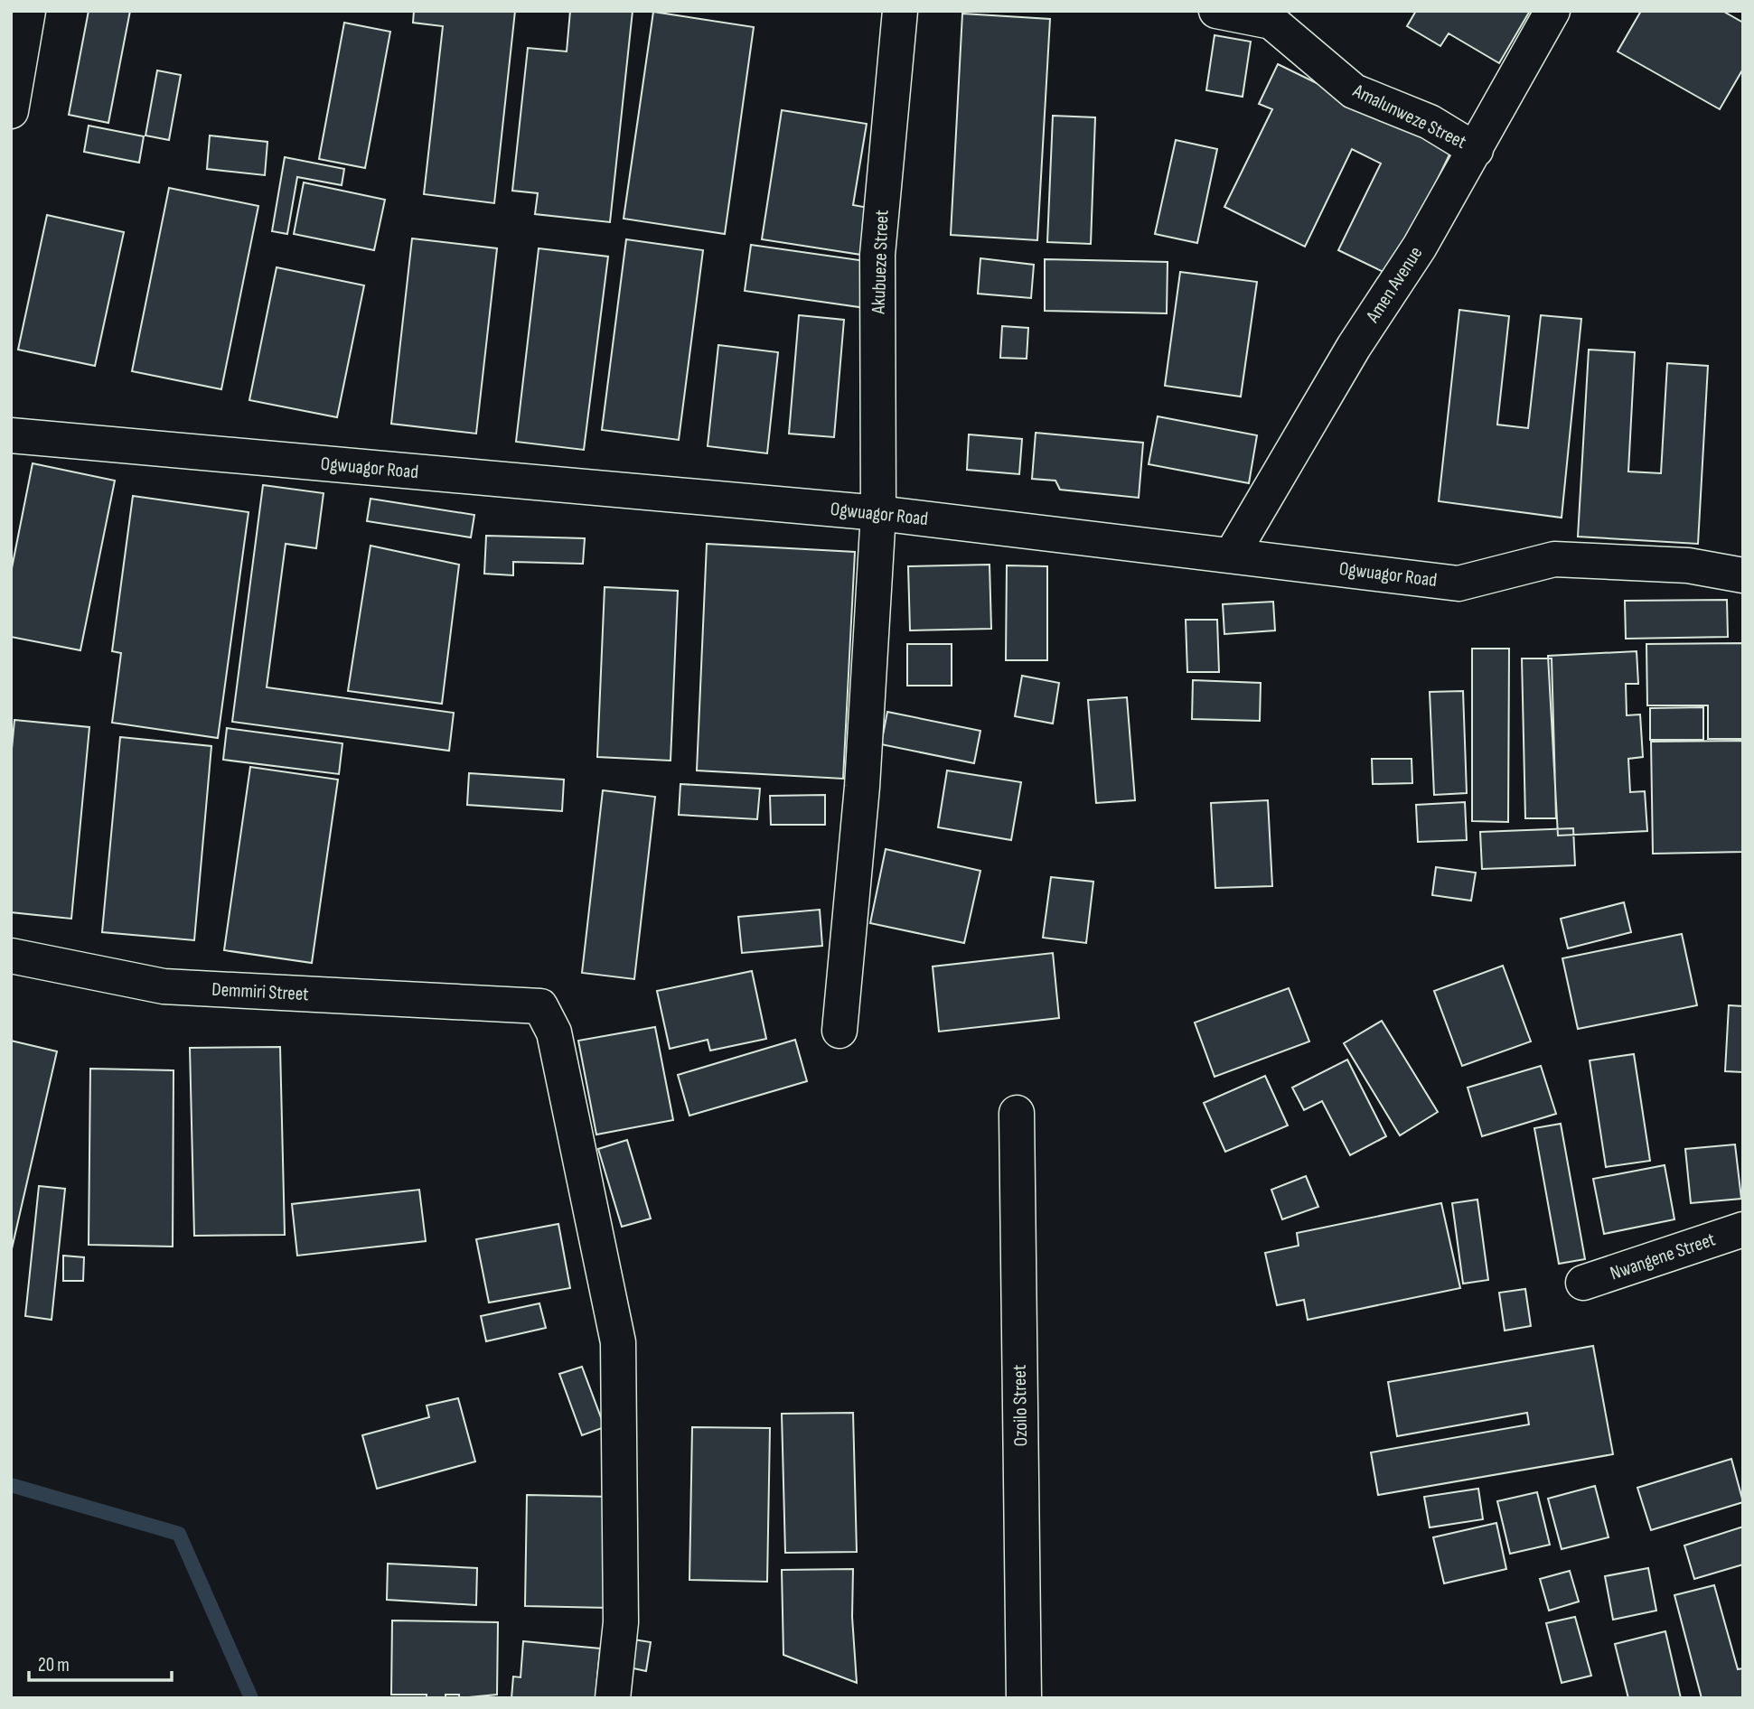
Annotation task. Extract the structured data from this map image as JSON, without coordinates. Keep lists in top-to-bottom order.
{
  "streets": {
    "street": [
      "Amalunweze Street",
      "Akubueze Street",
      "Amen Avenue",
      "Ogwuagor Road",
      "Demmiri Street",
      "Nwangene Street",
      "Ozoilo Street"
    ]
  },
  "crossings": [
    ["Amalunweze Street", "Amen Avenue"],
    ["Akubueze Street", "Ogwuagor Road"],
    ["Amen Avenue", "Ogwuagor Road"]
  ],
  "scale_bar": "20 m"
}
